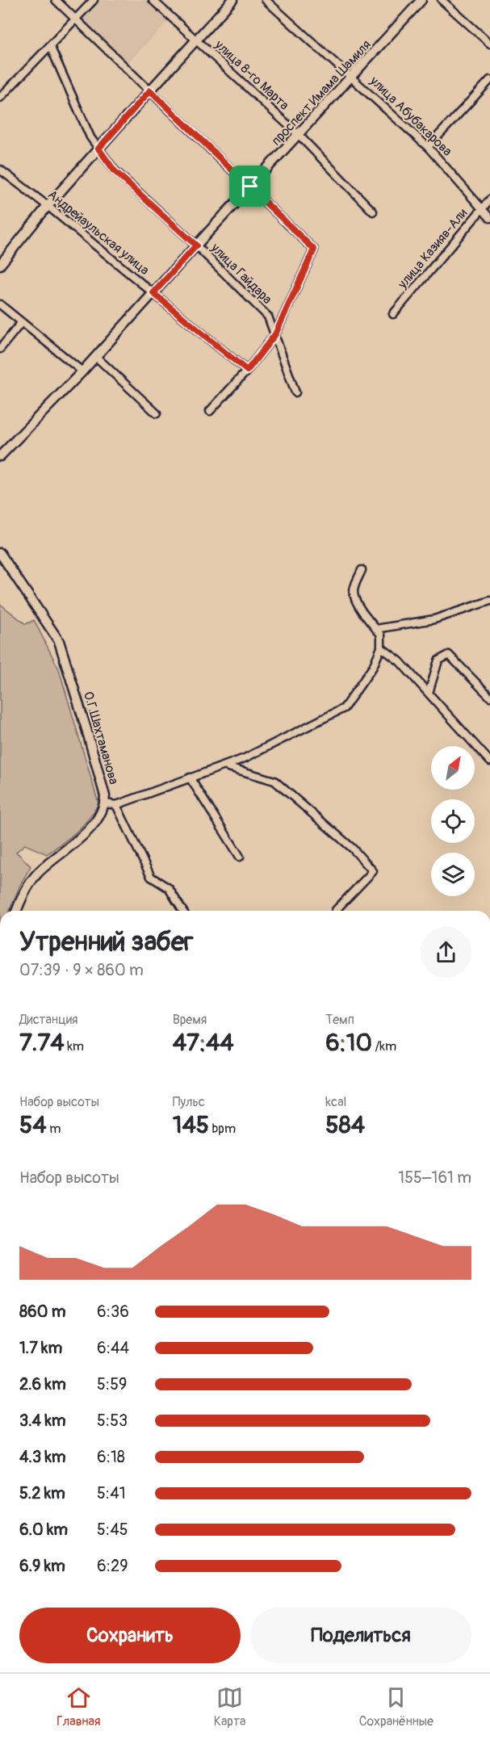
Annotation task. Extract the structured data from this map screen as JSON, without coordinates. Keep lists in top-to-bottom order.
{
  "streets": {
    "main road": ["проспект Имама Шамиля", "О.Г.Шахтаманова"],
    "street": [
      "улица 8-го Марта",
      "улица Абубакарова",
      "Андрейаульская улица",
      "улица Казияв-Али",
      "улица Гайдара"
    ]
  },
  "crossings": [
    ["улица 8-го Марта", "проспект Имама Шамиля"],
    ["проспект Имама Шамиля", "улица Абубакарова"],
    ["проспект Имама Шамиля", "Андрейаульская улица"],
    ["проспект Имама Шамиля", "улица Гайдара"],
    ["улица Абубакарова", "улица Казияв-Али"]
  ],
  "north": "top right",
  "page": {
    "heading": ["Утренний забег", "07:39 · 9 × 860 m"],
    "stats": [
      ["Дистанция", "7.74 km"],
      ["Время", "47:44"],
      ["Темп", "6:10 /km"],
      ["Набор высоты", "54 m"],
      ["Пульс", "145 bpm"],
      ["kcal", "584"]
    ],
    "chart": ["Набор высоты", "155–161 m"],
    "list": [
      {
        "name": "860 m",
        "note": "6:36"
      },
      {
        "name": "1.7 km",
        "note": "6:44"
      },
      {
        "name": "2.6 km",
        "note": "5:59"
      },
      {
        "name": "3.4 km",
        "note": "5:53"
      },
      {
        "name": "4.3 km",
        "note": "6:18"
      },
      {
        "name": "5.2 km",
        "note": "5:41"
      },
      {
        "name": "6.0 km",
        "note": "5:45"
      },
      {
        "name": "6.9 km",
        "note": "6:29"
      }
    ],
    "buttons": ["Сохранить", "Поделиться"],
    "tabs": ["Главная", "Карта", "Сохранённые"]
  }
}
